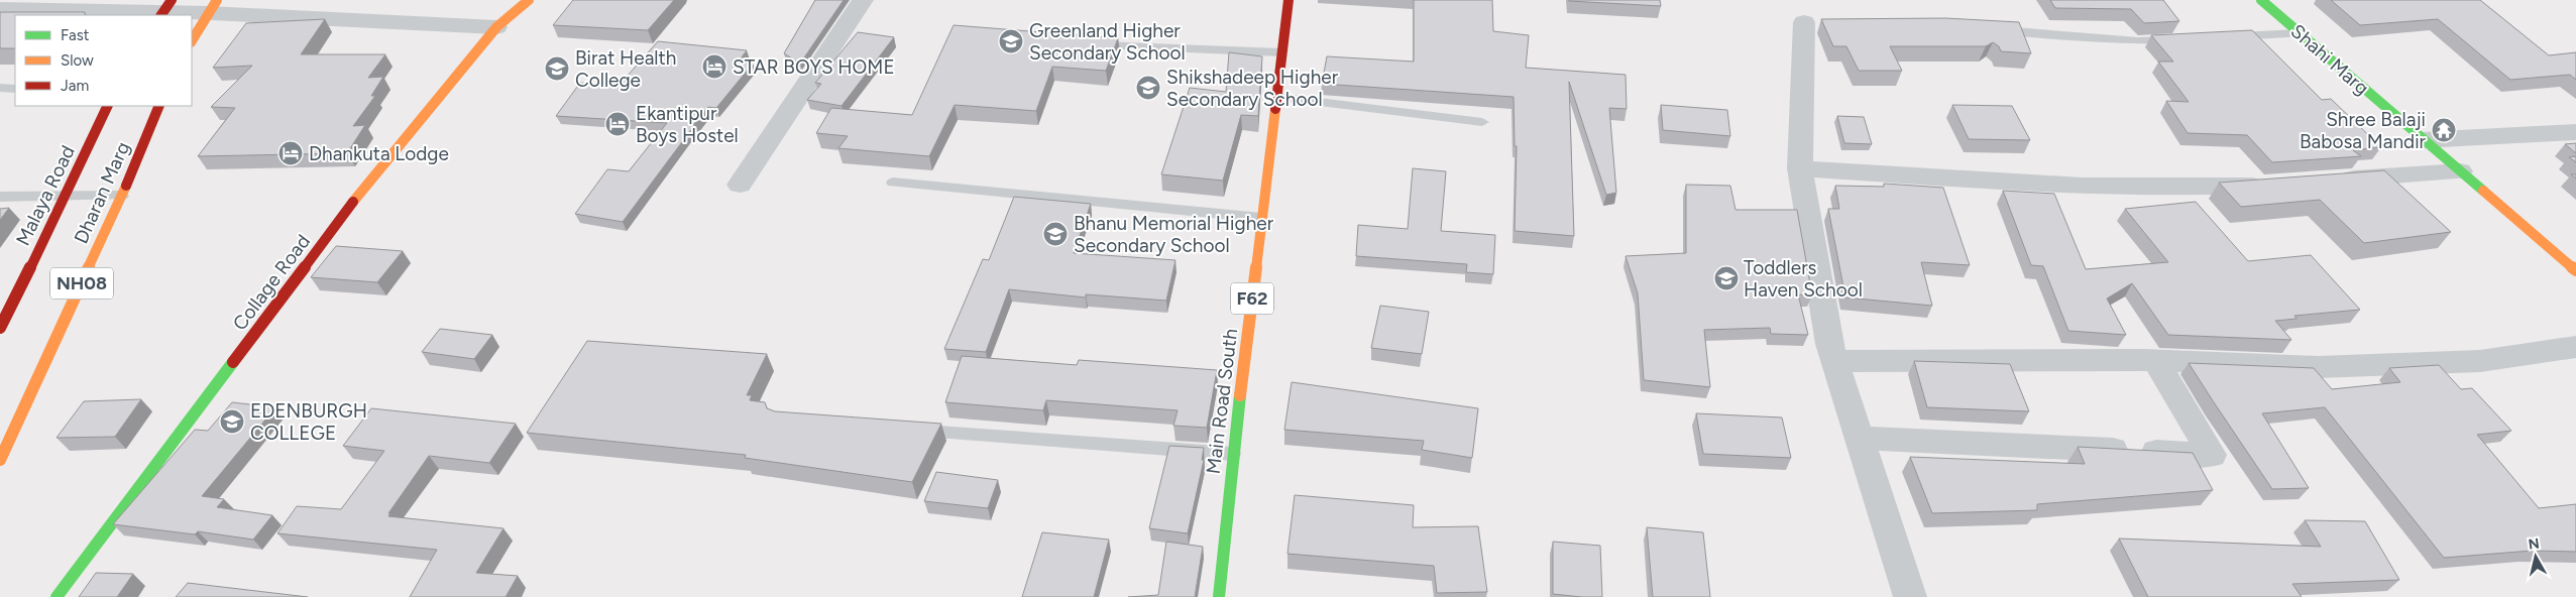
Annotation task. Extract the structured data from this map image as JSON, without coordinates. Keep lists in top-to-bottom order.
{
  "streets": {
    "main road": [
      "Shahi Marg",
      "Dharan Marg",
      "Malaya Road",
      "Collage Road",
      "NH08",
      "F62",
      "Main Road South"
    ]
  },
  "places": {
    "school or university": [
      "Greenland Higher Secondary School",
      "Birat Health College",
      "Shikshadeep Higher Secondary School",
      "Bhanu Memorial Higher Secondary School",
      "Toddlers Haven School",
      "EDENBURGH COLLEGE"
    ],
    "hotel": ["STAR BOYS HOME", "Ekantipur Boys Hostel", "Dhankuta Lodge"],
    "temple": ["Shree Balaji Babosa Mandir"]
  },
  "legend": ["Fast", "Slow", "Jam"],
  "north": "top"
}
